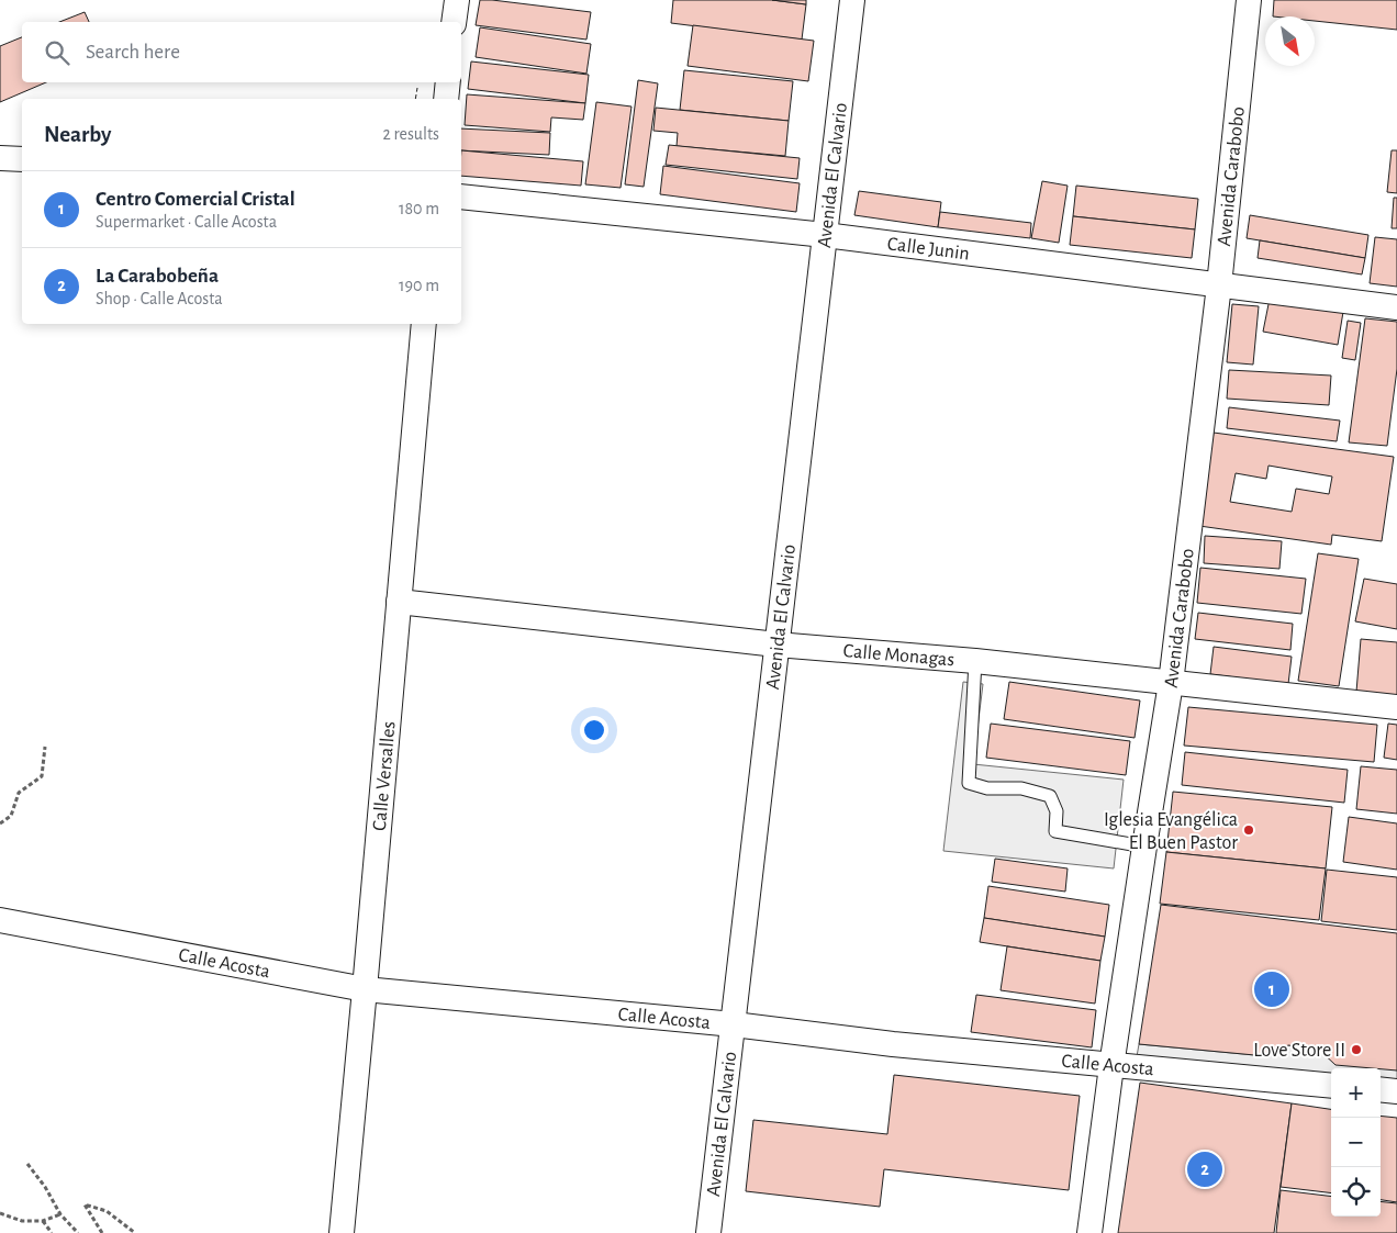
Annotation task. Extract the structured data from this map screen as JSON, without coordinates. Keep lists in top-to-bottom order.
{
  "streets": {
    "street": [
      "Avenida El Calvario",
      "Avenida Carabobo",
      "Calle Junin",
      "Calle Monagas",
      "Calle Versalles",
      "Calle Acosta"
    ]
  },
  "crossings": [
    ["Avenida El Calvario", "Calle Junin"],
    ["Avenida El Calvario", "Calle Monagas"],
    ["Avenida El Calvario", "Calle Acosta"],
    ["Avenida Carabobo", "Calle Junin"],
    ["Avenida Carabobo", "Calle Monagas"],
    ["Avenida Carabobo", "Calle Acosta"],
    ["Calle Monagas", "Calle Versalles"],
    ["Calle Versalles", "Calle Acosta"]
  ],
  "places": ["Iglesia Evangélica El Buen Pastor", "Love Store II"],
  "north": "bottom right",
  "page": {
    "search": "Search here",
    "heading": ["Nearby", "2 results"],
    "list": [
      {
        "mark": "1",
        "name": "Centro Comercial Cristal",
        "note": "Supermarket · Calle Acosta",
        "value": "180 m"
      },
      {
        "mark": "2",
        "name": "La Carabobeña",
        "note": "Shop · Calle Acosta",
        "value": "190 m"
      }
    ],
    "pins": ["1", "2"],
    "map_buttons": ["+", "−"]
  }
}
